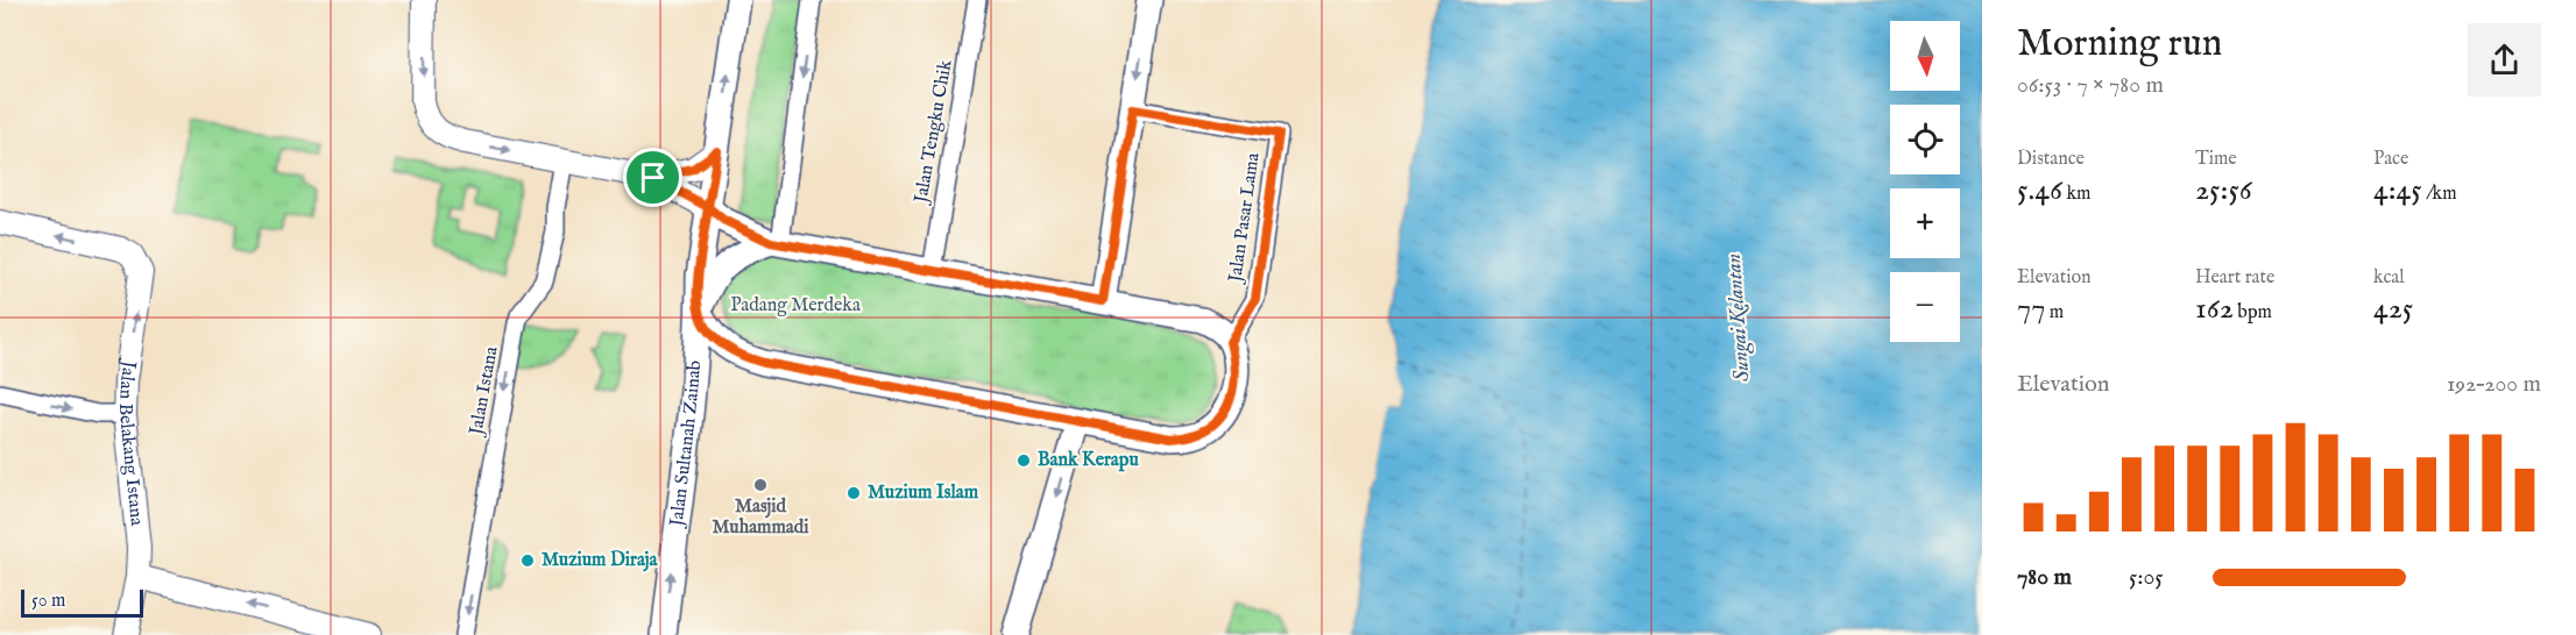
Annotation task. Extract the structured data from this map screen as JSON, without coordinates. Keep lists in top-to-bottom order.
{
  "streets": {
    "main road": ["Jalan Sultanah Zainab"],
    "street": [
      "Jalan Tengku Chik",
      "Jalan Pasar Lama",
      "Jalan Istana",
      "Jalan Belakang Istana"
    ]
  },
  "one_way": ["Jalan Istana", "Jalan Sultanah Zainab"],
  "water": ["Sungai Kelantan"],
  "parks": ["Padang Merdeka"],
  "places": [
    "Bank Kerapu",
    "Masjid Muhammadi",
    "Muzium Islam",
    "Muzium Diraja"
  ],
  "scale_bar": "50 m",
  "north": "bottom",
  "page": {
    "heading": ["Morning run", "06:53 · 7 × 780 m"],
    "map_buttons": ["+", "−"],
    "stats": [
      ["Distance", "5.46 km"],
      ["Time", "25:56"],
      ["Pace", "4:45 /km"],
      ["Elevation", "77 m"],
      ["Heart rate", "162 bpm"],
      ["kcal", "425"]
    ],
    "chart": ["Elevation", "192–200 m"],
    "list": [
      {
        "name": "780 m",
        "note": "5:05"
      }
    ],
    "scale": "50 m"
  }
}
